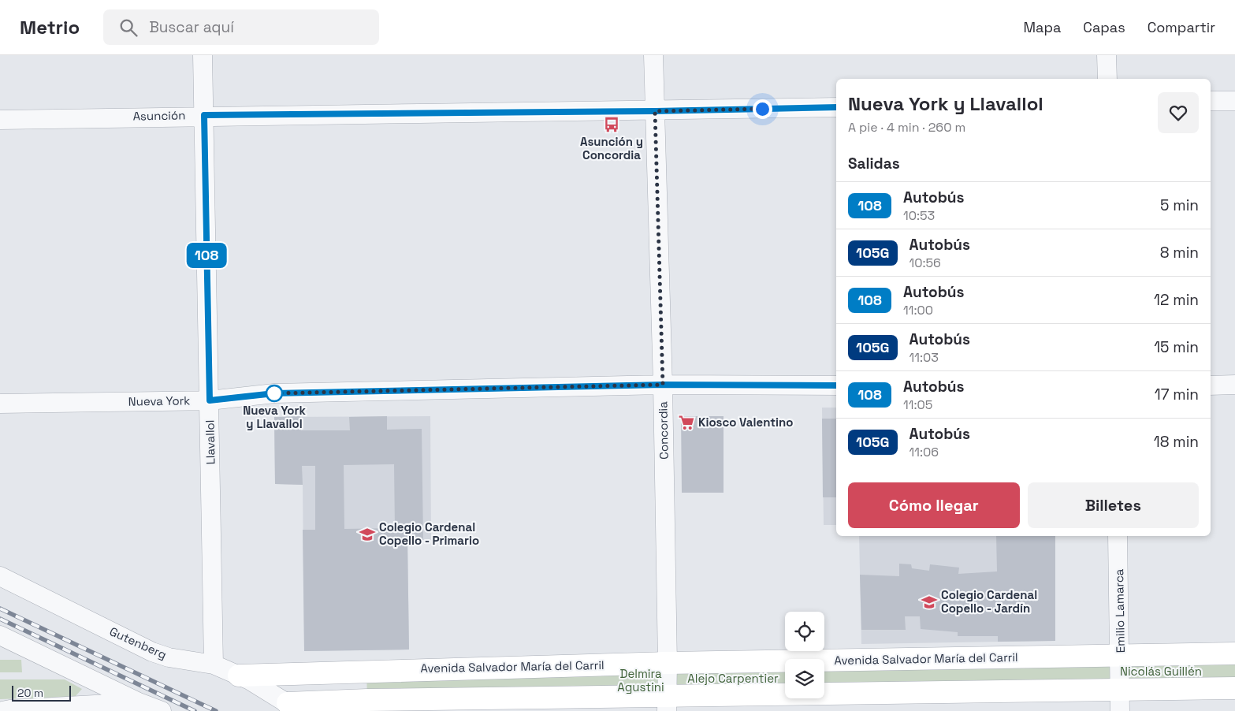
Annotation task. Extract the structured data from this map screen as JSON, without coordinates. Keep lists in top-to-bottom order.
{
  "streets": {
    "street": [
      "Asunción",
      "Nueva York",
      "Concordia",
      "Llavallol",
      "Emilio Lamarca",
      "Gutenberg",
      "Avenida Salvador María del Carril"
    ]
  },
  "crossings": [
    ["Asunción", "Concordia"],
    ["Asunción", "Llavallol"],
    ["Nueva York", "Concordia"],
    ["Nueva York", "Llavallol"],
    ["Concordia", "Avenida Salvador María del Carril"],
    ["Llavallol", "Gutenberg"],
    ["Emilio Lamarca", "Avenida Salvador María del Carril"],
    ["Gutenberg", "Avenida Salvador María del Carril"]
  ],
  "parks": ["Nicolás Guillén", "Delmira Agustini", "Alejo Carpentier"],
  "places": {
    "bus stop": ["Asunción y Concordia"],
    "other": ["Nueva York y Llavallol"],
    "supermarket": ["Kiosco Valentino"],
    "school or university": ["Colegio Cardenal Copello - Primario", "Colegio Cardenal Copello - Jardín"]
  },
  "lines": ["bus line 108"],
  "scale_bar": "20 m",
  "page": {
    "header": "Metrio",
    "search": "Buscar aquí",
    "nav": ["Mapa", "Capas", "Compartir"],
    "on_map": "108",
    "heading": [
      ["Nueva York y Llavallol", "A pie · 4 min · 260 m"],
      "Salidas"
    ],
    "list": [
      {
        "mark": "108",
        "name": "Autobús",
        "note": "10:53",
        "value": "5 min"
      },
      {
        "mark": "105G",
        "name": "Autobús",
        "note": "10:56",
        "value": "8 min"
      },
      {
        "mark": "108",
        "name": "Autobús",
        "note": "11:00",
        "value": "12 min"
      },
      {
        "mark": "105G",
        "name": "Autobús",
        "note": "11:03",
        "value": "15 min"
      },
      {
        "mark": "108",
        "name": "Autobús",
        "note": "11:05",
        "value": "17 min"
      },
      {
        "mark": "105G",
        "name": "Autobús",
        "note": "11:06",
        "value": "18 min"
      }
    ],
    "buttons": ["Cómo llegar", "Billetes"],
    "scale": "20 m"
  }
}
